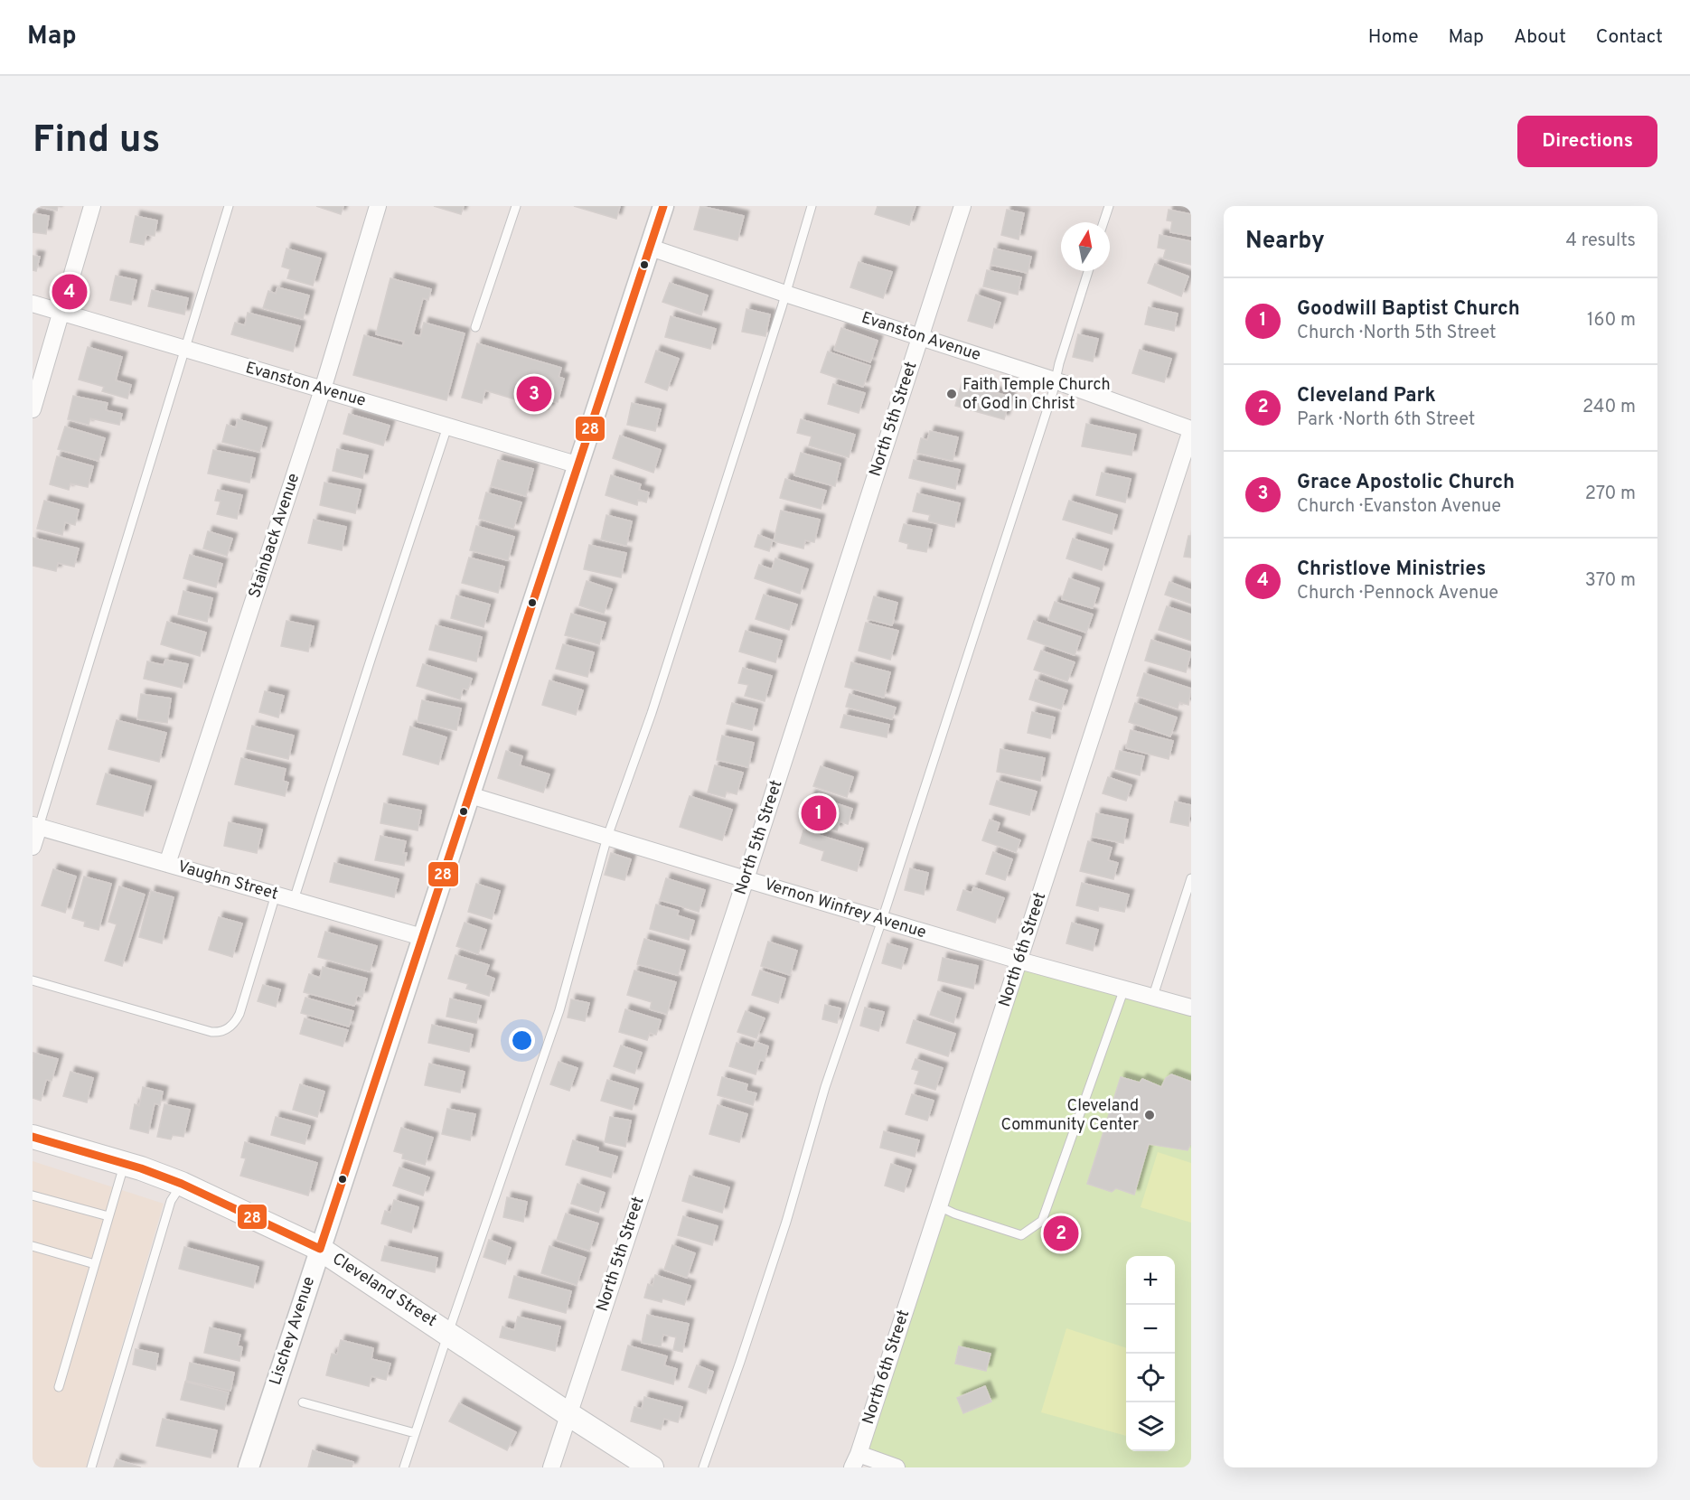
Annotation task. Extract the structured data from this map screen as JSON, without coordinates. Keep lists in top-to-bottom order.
{
  "streets": {
    "main road": ["Cleveland Street"],
    "street": [
      "Evanston Avenue",
      "North 5th Street",
      "Stainback Avenue",
      "Vaughn Street",
      "Vernon Winfrey Avenue",
      "North 6th Street",
      "Lischey Avenue"
    ]
  },
  "crossings": [
    ["Evanston Avenue", "North 5th Street"],
    ["Evanston Avenue", "Stainback Avenue"],
    ["Evanston Avenue", "North 6th Street"],
    ["Evanston Avenue", "Lischey Avenue"],
    ["North 5th Street", "Vernon Winfrey Avenue"],
    ["North 5th Street", "Cleveland Street"],
    ["Stainback Avenue", "Vaughn Street"],
    ["Vaughn Street", "Lischey Avenue"],
    ["Vernon Winfrey Avenue", "North 6th Street"],
    ["Vernon Winfrey Avenue", "Lischey Avenue"],
    ["Cleveland Street", "Lischey Avenue"]
  ],
  "places": ["Faith Temple Church of God in Christ", "Cleveland Community Center"],
  "lines": ["transit line 28"],
  "north": "top",
  "page": {
    "header": "Map",
    "nav": [
      "Home",
      "Map",
      "About",
      "Contact"
    ],
    "buttons": "Directions",
    "title": "Find us",
    "heading": ["Nearby", "4 results"],
    "pins": [
      "4",
      "3",
      "1",
      "2"
    ],
    "list": [
      {
        "mark": "1",
        "name": "Goodwill Baptist Church",
        "note": "Church · North 5th Street",
        "value": "160 m"
      },
      {
        "mark": "2",
        "name": "Cleveland Park",
        "note": "Park · North 6th Street",
        "value": "240 m"
      },
      {
        "mark": "3",
        "name": "Grace Apostolic Church",
        "note": "Church · Evanston Avenue",
        "value": "270 m"
      },
      {
        "mark": "4",
        "name": "Christlove Ministries",
        "note": "Church · Pennock Avenue",
        "value": "370 m"
      }
    ],
    "map_buttons": ["+", "−"]
  }
}
